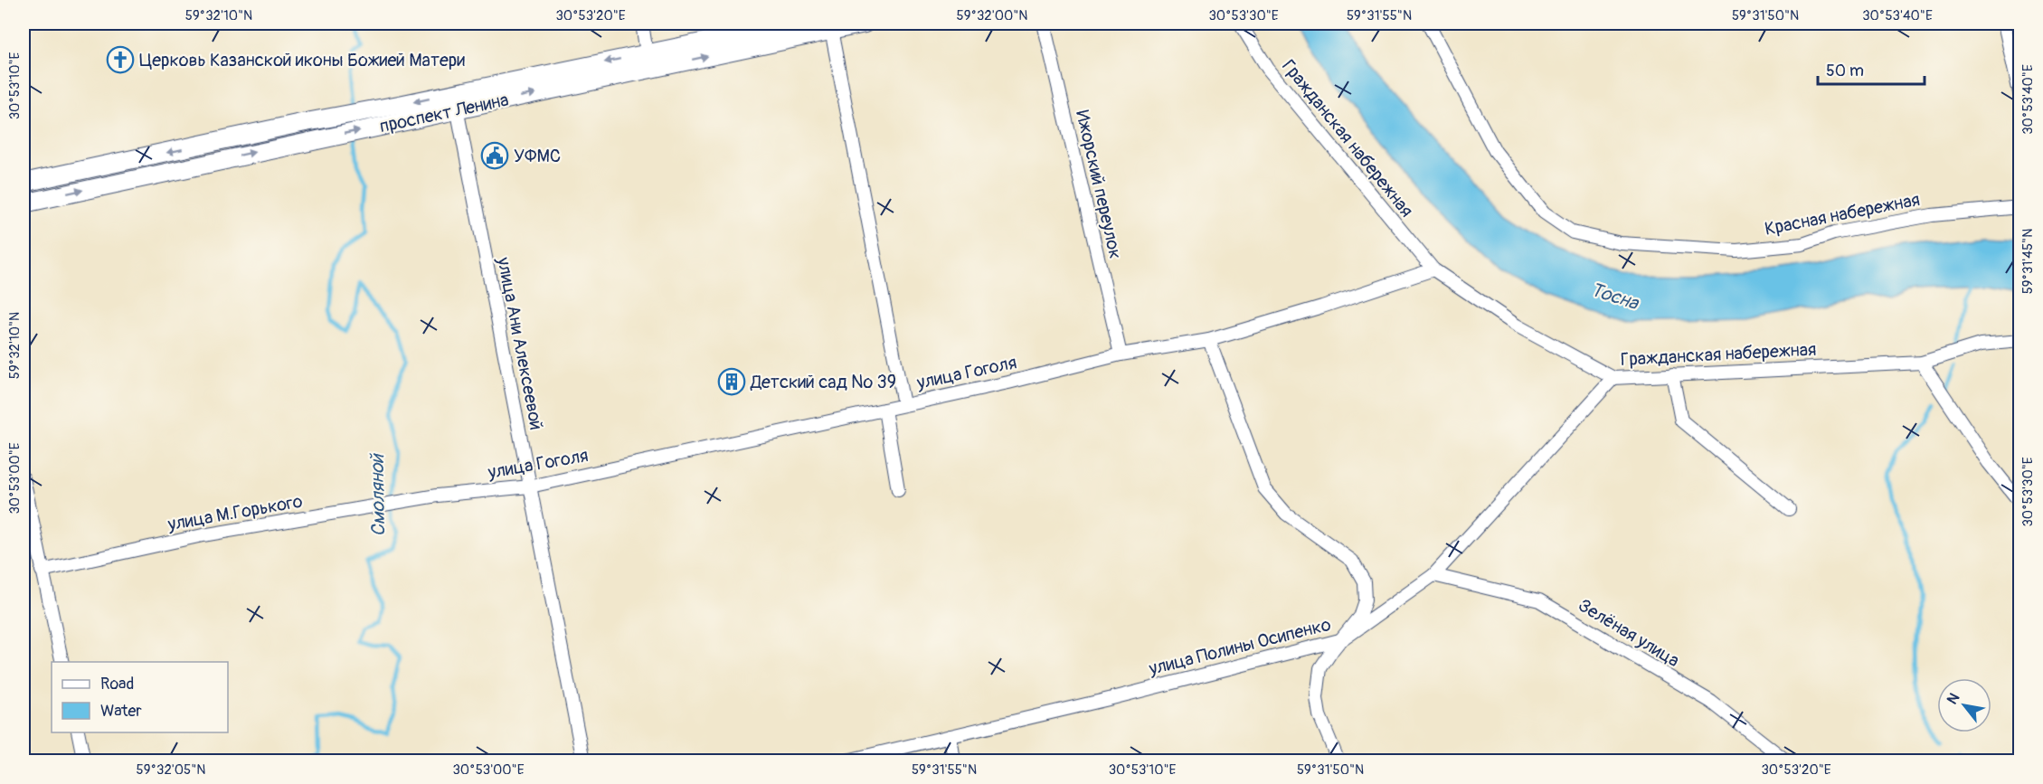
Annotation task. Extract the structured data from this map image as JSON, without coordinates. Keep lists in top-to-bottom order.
{
  "streets": {
    "main road": ["проспект Ленина"],
    "street": [
      "Гражданская набережная",
      "Ижорский переулок",
      "Красная набережная",
      "улица Ани Алексеевой",
      "улица Гоголя",
      "улица М.Горького",
      "Зелёная улица",
      "улица Полины Осипенко"
    ]
  },
  "crossings": [
    ["проспект Ленина", "улица Ани Алексеевой"],
    ["Гражданская набережная", "улица Гоголя"],
    ["Гражданская набережная", "улица Полины Осипенко"],
    ["Ижорский переулок", "улица Гоголя"],
    ["улица Ани Алексеевой", "улица Гоголя"],
    ["улица Гоголя", "улица М.Горького"],
    ["Зелёная улица", "улица Полины Осипенко"]
  ],
  "water": ["Тосна", "Смоляной"],
  "places": {
    "church": ["Церковь Казанской иконы Божией Матери"],
    "public building": ["УФМС"],
    "building": ["Детский сад № 39"]
  },
  "legend": ["Road", "Water"],
  "scale_bar": "50 m",
  "north": "top left",
  "coordinates": [
    "59°32'10\"N",
    "30°53'20\"E",
    "59°32'00\"N",
    "30°53'30\"E",
    "59°31'55\"N",
    "59°31'50\"N",
    "30°53'40\"E",
    "30°53'10\"E",
    "59°31'45\"N",
    "30°53'00\"E",
    "59°32'05\"N"
  ]
}
